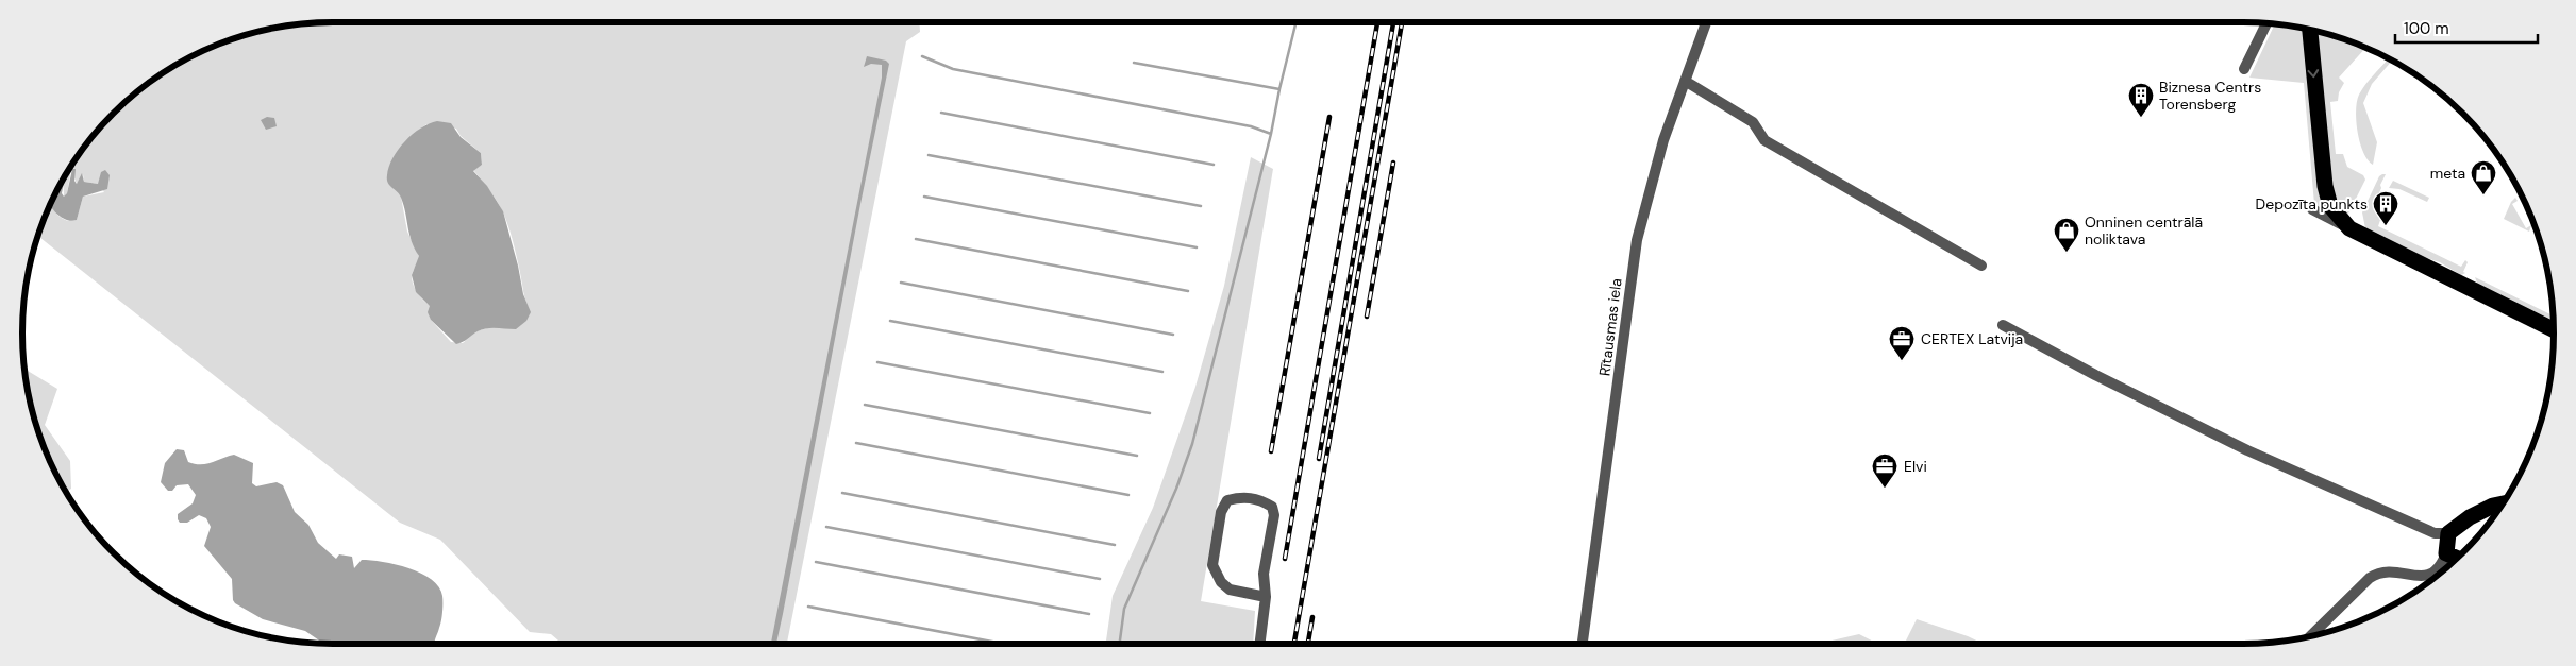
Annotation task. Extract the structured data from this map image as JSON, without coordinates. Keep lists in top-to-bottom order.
{
  "streets": {
    "street": ["Rītausmas iela"]
  },
  "places": {
    "building": ["Biznesa Centrs Torensberg", "Depozīta punkts"],
    "shop": ["meta", "Onninen centrālā noliktava"],
    "office": ["CERTEX Latvija", "Elvi"]
  },
  "scale_bar": "100 m"
}
